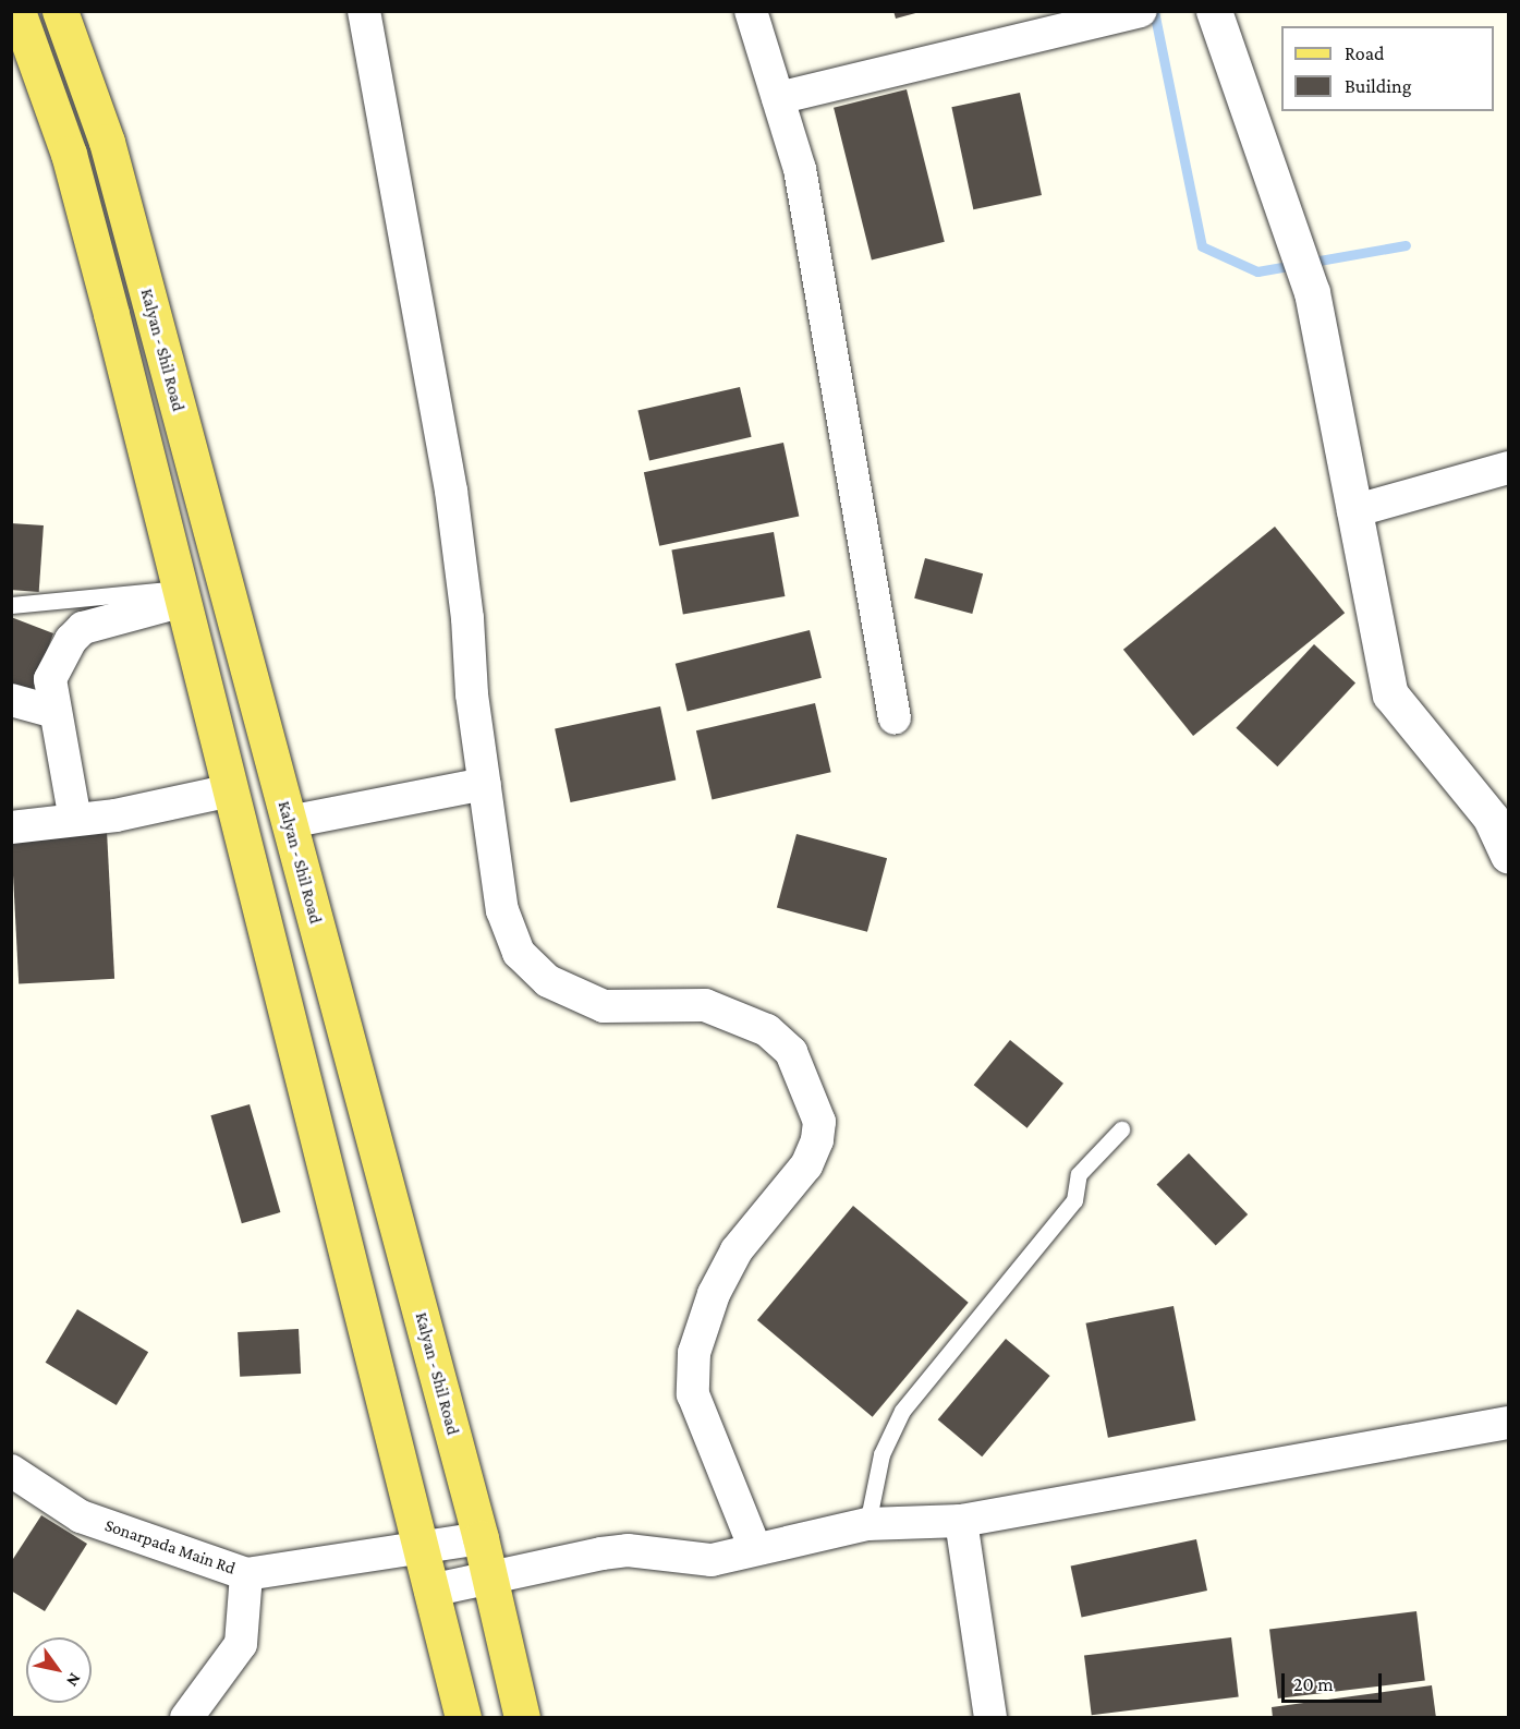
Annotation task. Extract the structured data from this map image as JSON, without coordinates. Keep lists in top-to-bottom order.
{
  "streets": {
    "main road": ["Kalyan - Shil Road"],
    "street": ["Sonarpada Main Rd"]
  },
  "crossings": [
    ["Kalyan - Shil Road", "Sonarpada Main Rd"]
  ],
  "legend": ["Road", "Building"],
  "scale_bar": "20 m",
  "north": "bottom right"
}
